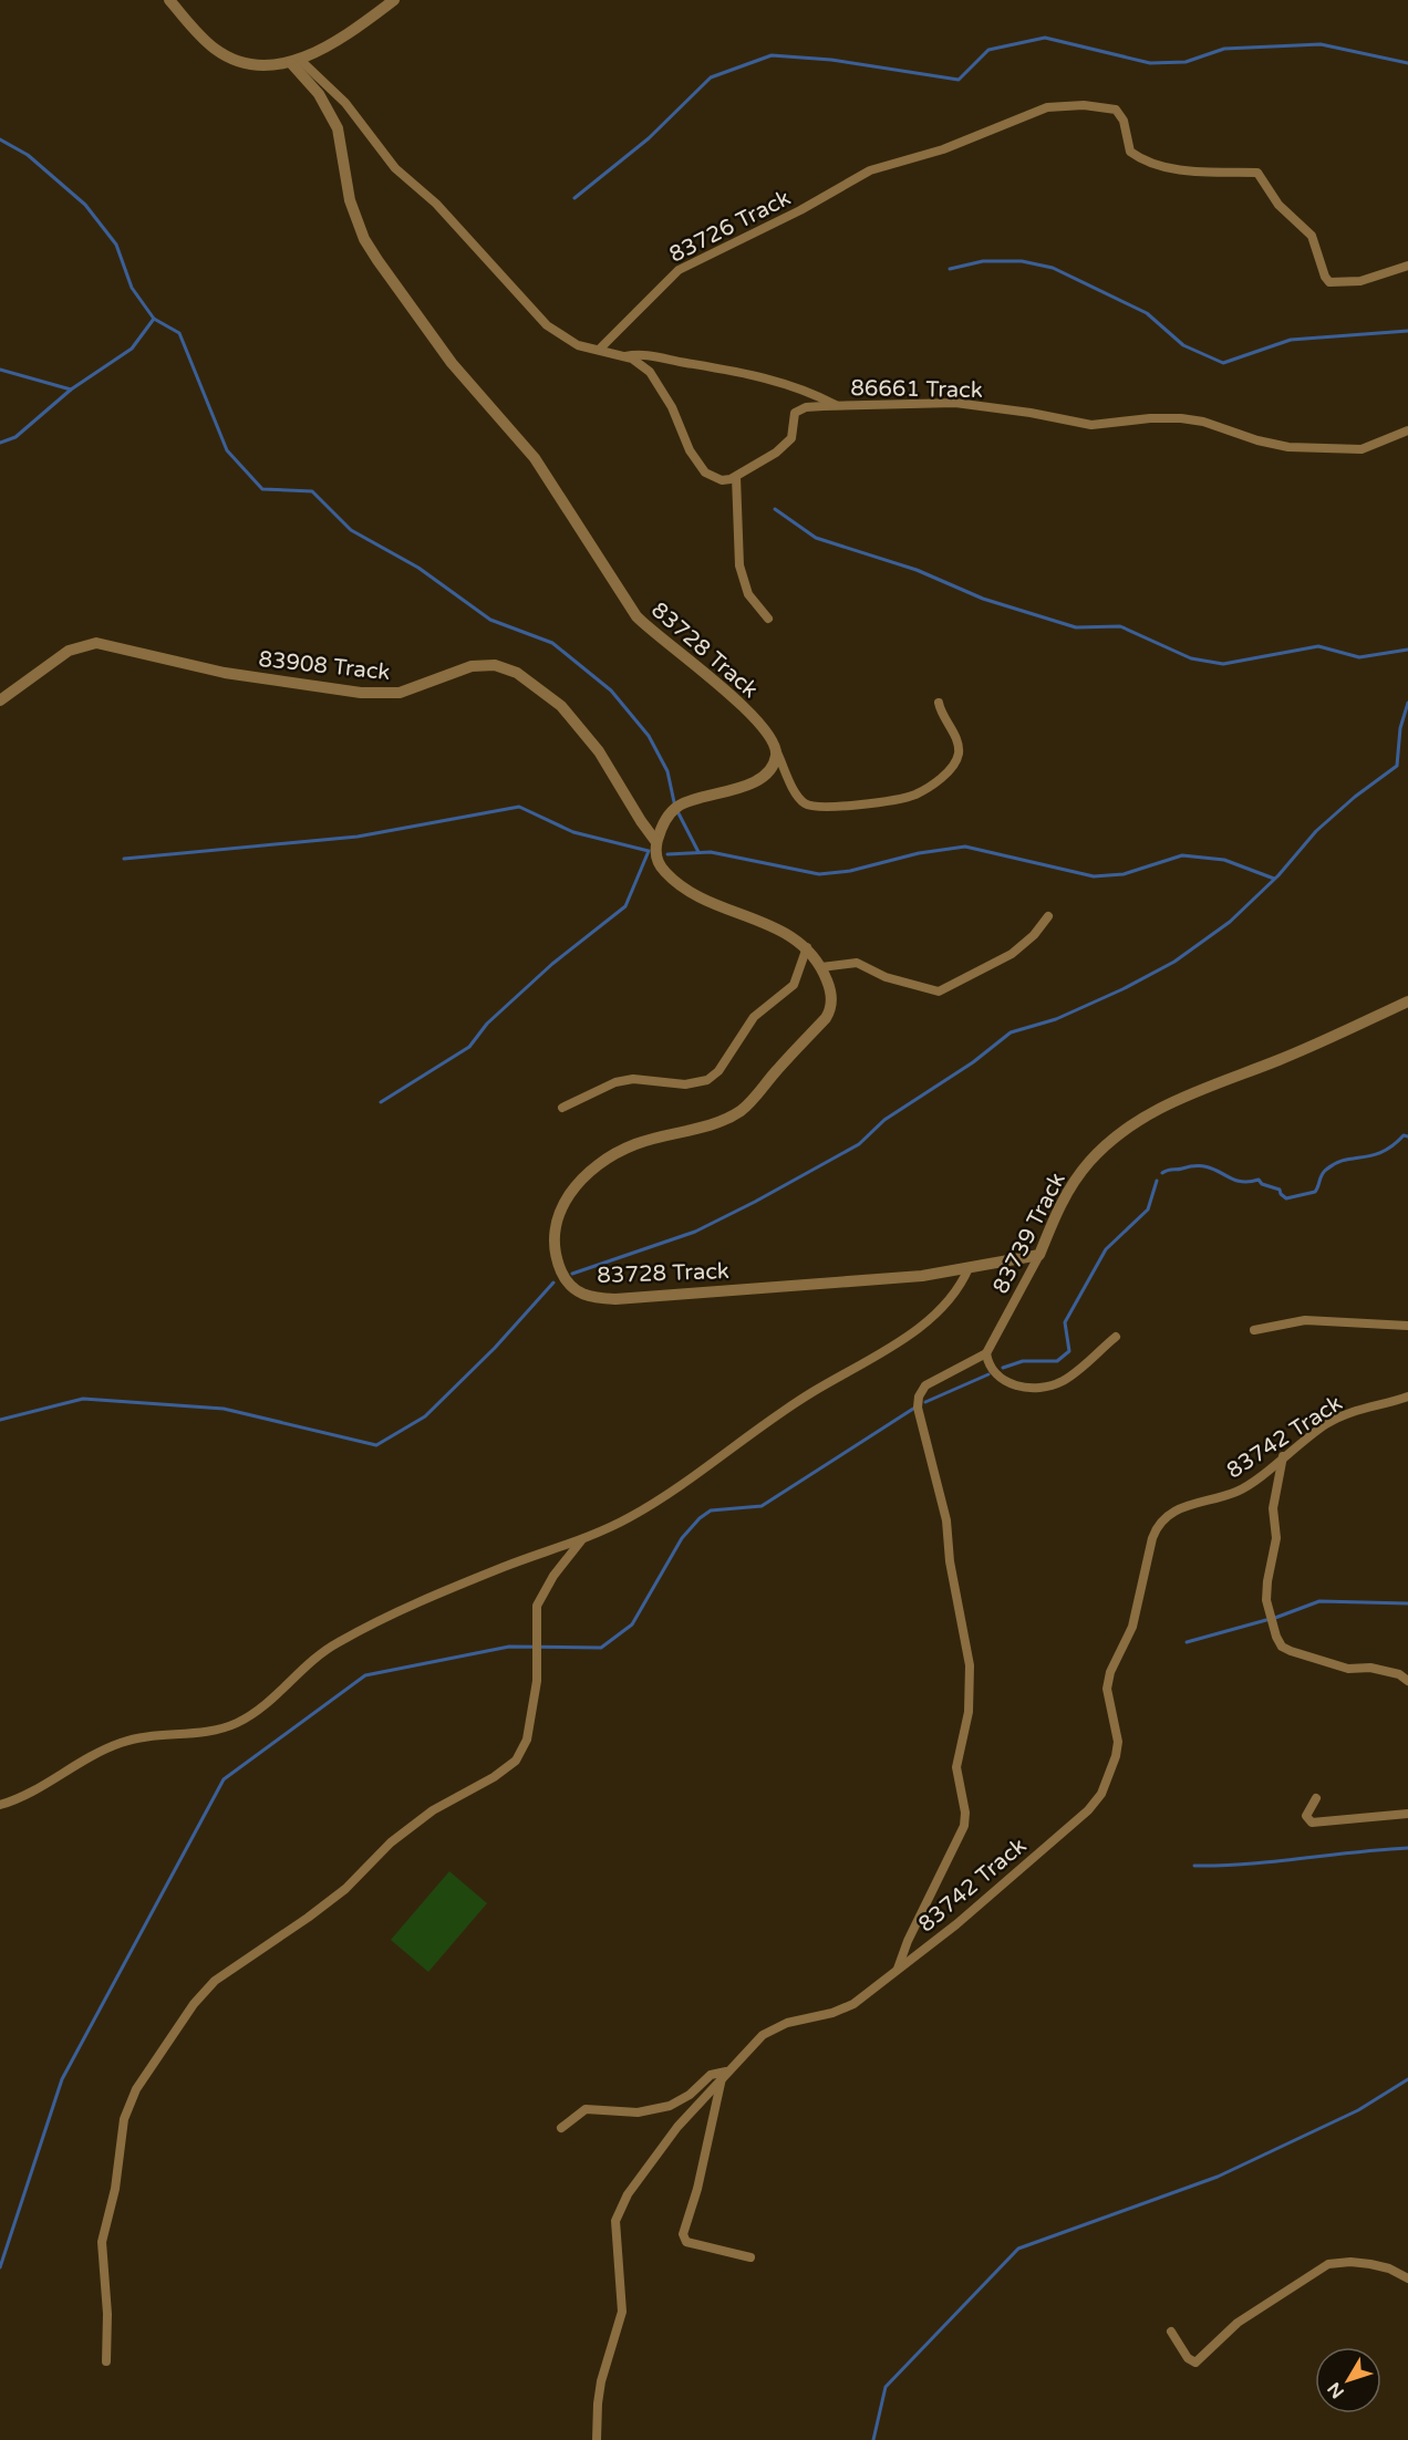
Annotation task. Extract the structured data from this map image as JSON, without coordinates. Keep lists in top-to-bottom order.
{
  "streets": {
    "street": [
      "83726 Track",
      "86661 Track",
      "83728 Track",
      "83908 Track",
      "83739 Track",
      "83742 Track"
    ]
  },
  "crossings": [
    ["83728 Track", "83908 Track"],
    ["83728 Track", "83739 Track"]
  ],
  "north": "bottom left"
}
